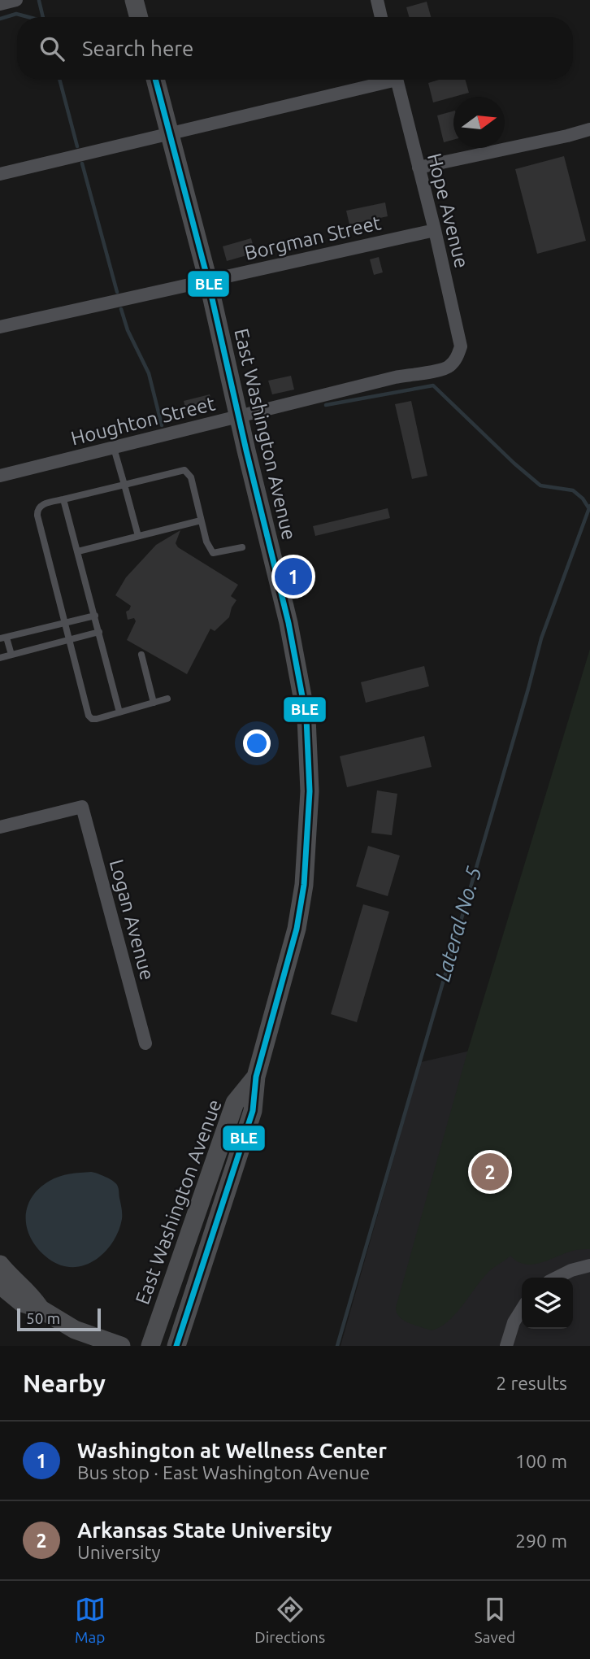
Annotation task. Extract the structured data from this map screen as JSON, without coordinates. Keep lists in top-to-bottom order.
{
  "streets": {
    "street": [
      "Hope Avenue",
      "Borgman Street",
      "Houghton Street",
      "East Washington Avenue",
      "Logan Avenue"
    ]
  },
  "crossings": [
    ["Hope Avenue", "Borgman Street"],
    ["Hope Avenue", "Houghton Street"],
    ["Borgman Street", "East Washington Avenue"],
    ["Houghton Street", "East Washington Avenue"]
  ],
  "water": ["Lateral No. 5"],
  "lines": ["transit line BLE"],
  "scale_bar": "50 m",
  "north": "right",
  "page": {
    "search": "Search here",
    "pins": ["1", "2"],
    "scale": "50 m",
    "heading": ["Nearby", "2 results"],
    "list": [
      {
        "mark": "1",
        "name": "Washington at Wellness Center",
        "note": "Bus stop · East Washington Avenue",
        "value": "100 m"
      },
      {
        "mark": "2",
        "name": "Arkansas State University",
        "note": "University",
        "value": "290 m"
      }
    ],
    "nav": ["Map", "Directions", "Saved"]
  }
}
